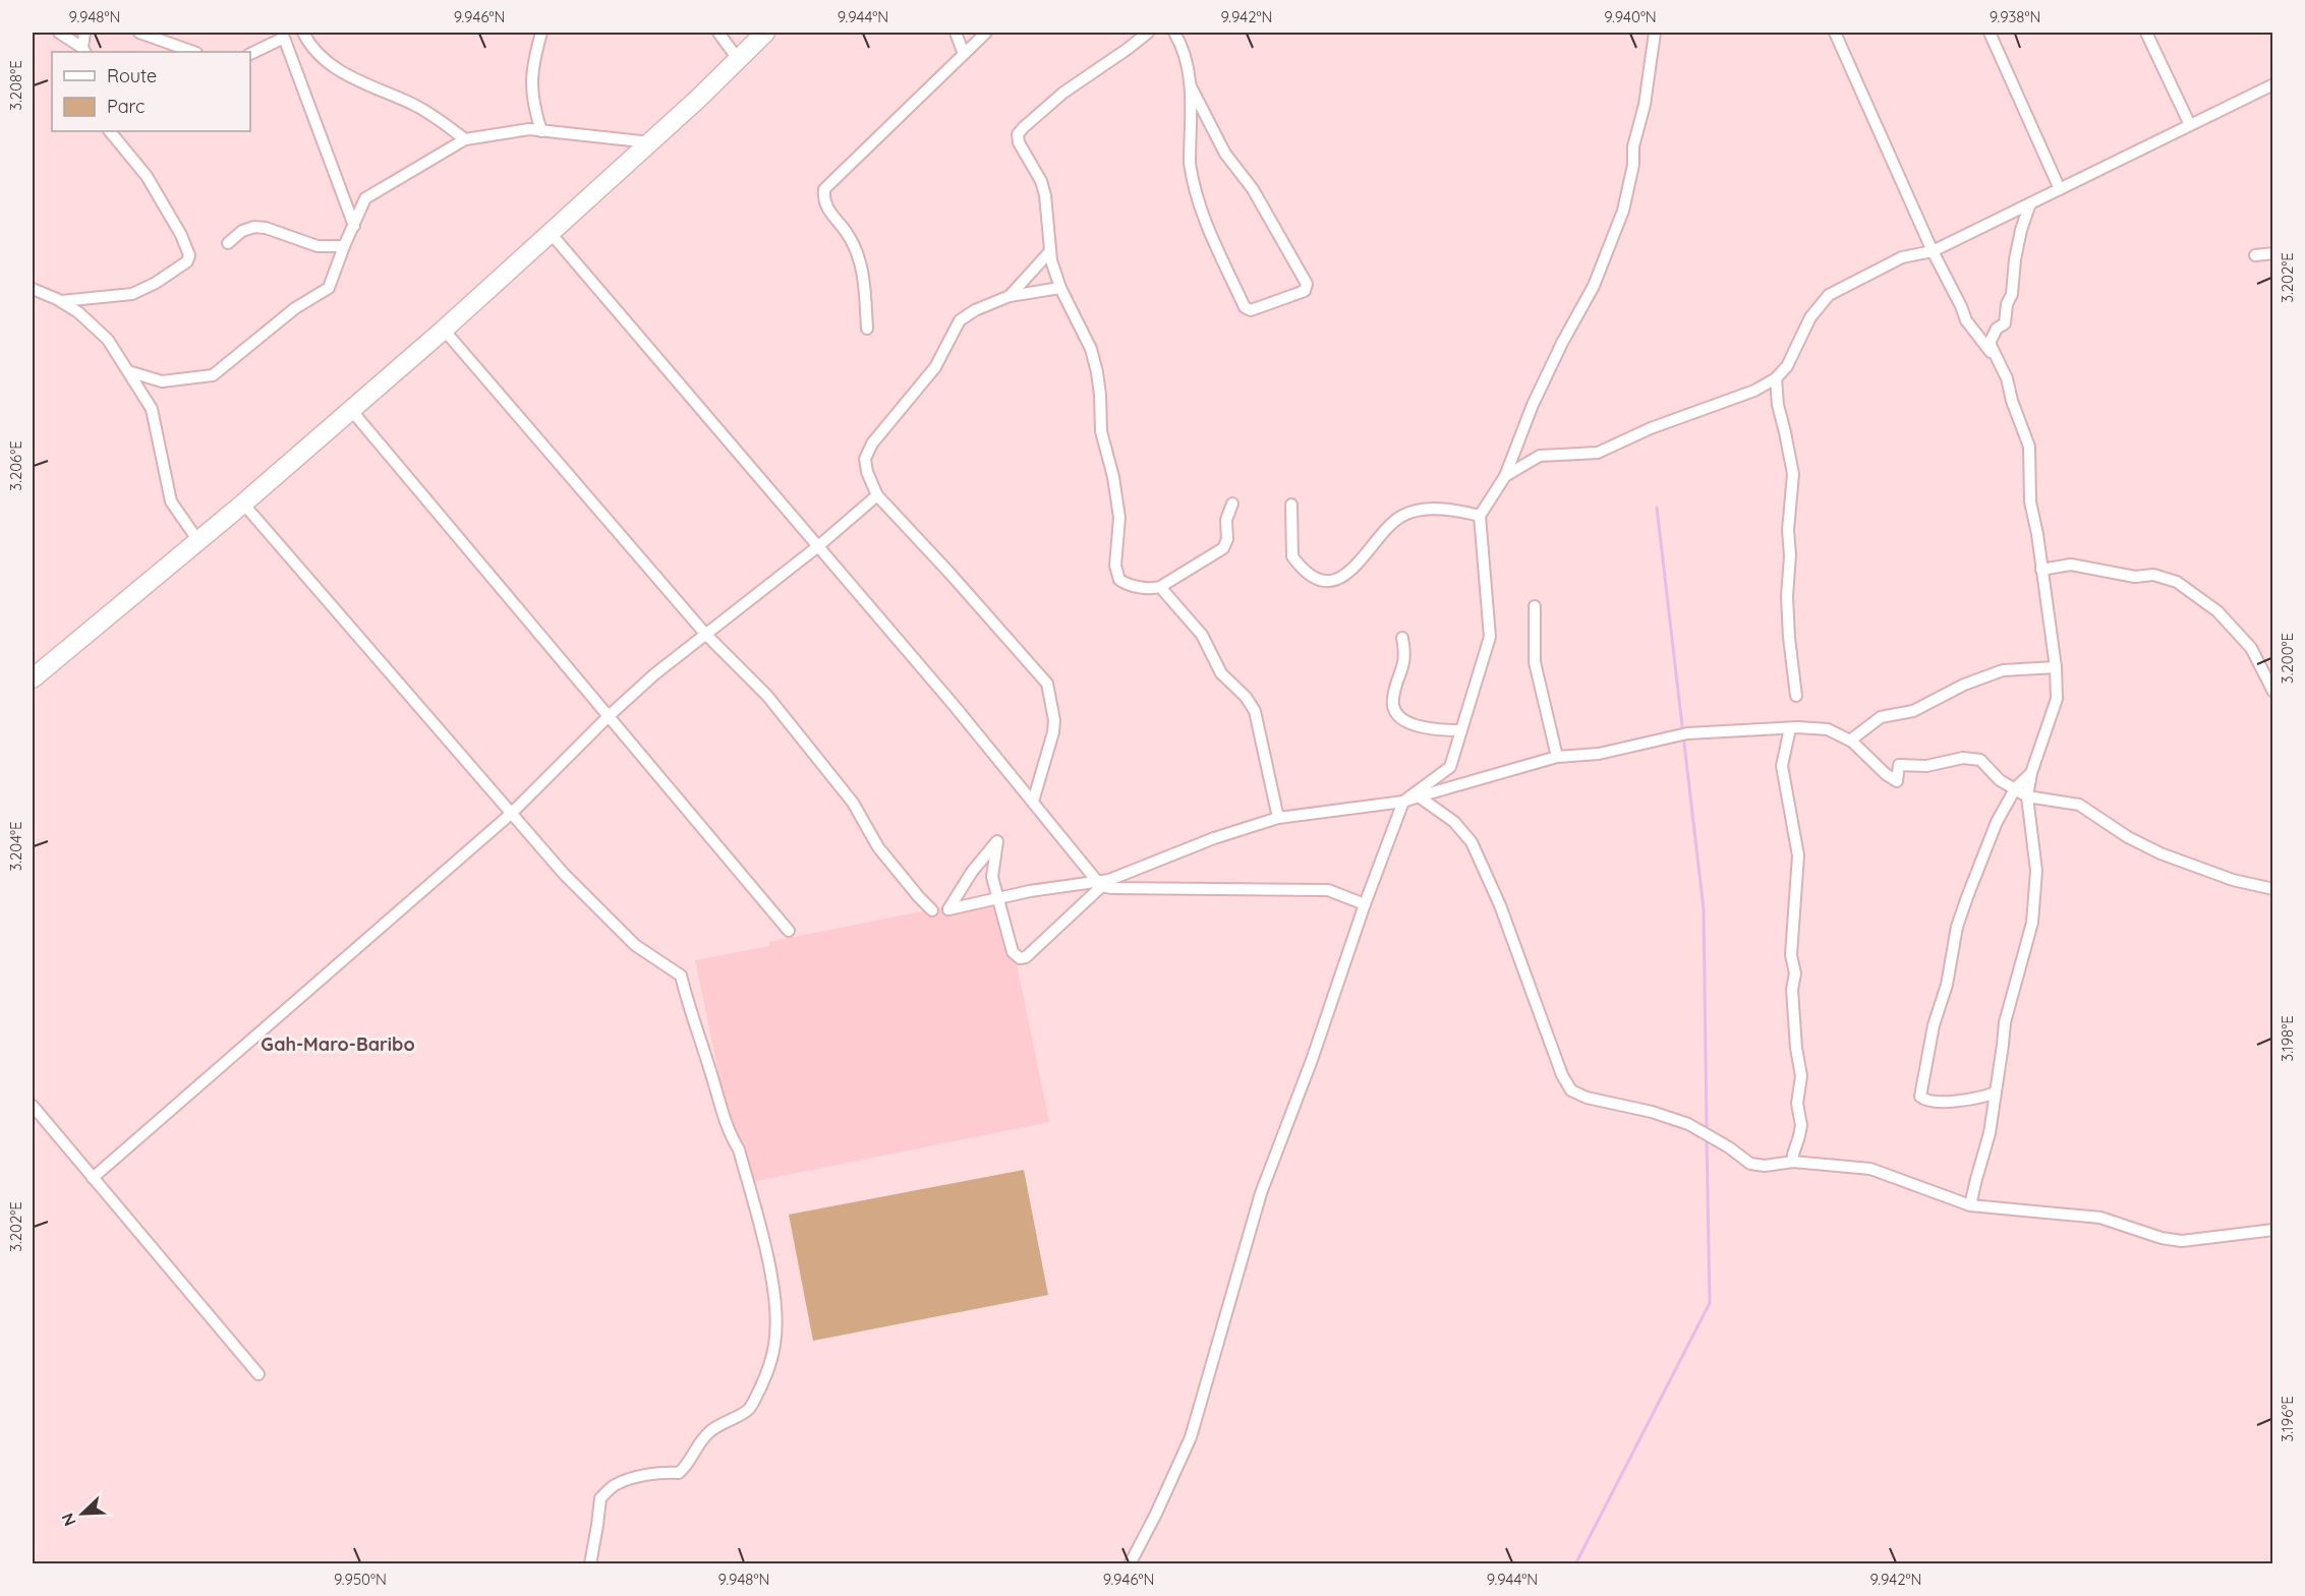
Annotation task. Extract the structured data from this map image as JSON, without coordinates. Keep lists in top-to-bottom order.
{
  "districts": ["Gah-Maro-Baribo"],
  "legend": ["Route", "Parc"],
  "north": "bottom left",
  "coordinates": [
    "9.948°N",
    "9.946°N",
    "9.944°N",
    "9.942°N",
    "9.940°N",
    "9.938°N",
    "3.208°E",
    "3.202°E",
    "3.206°E",
    "3.200°E",
    "3.204°E",
    "3.198°E",
    "3.196°E",
    "9.950°N"
  ]
}
